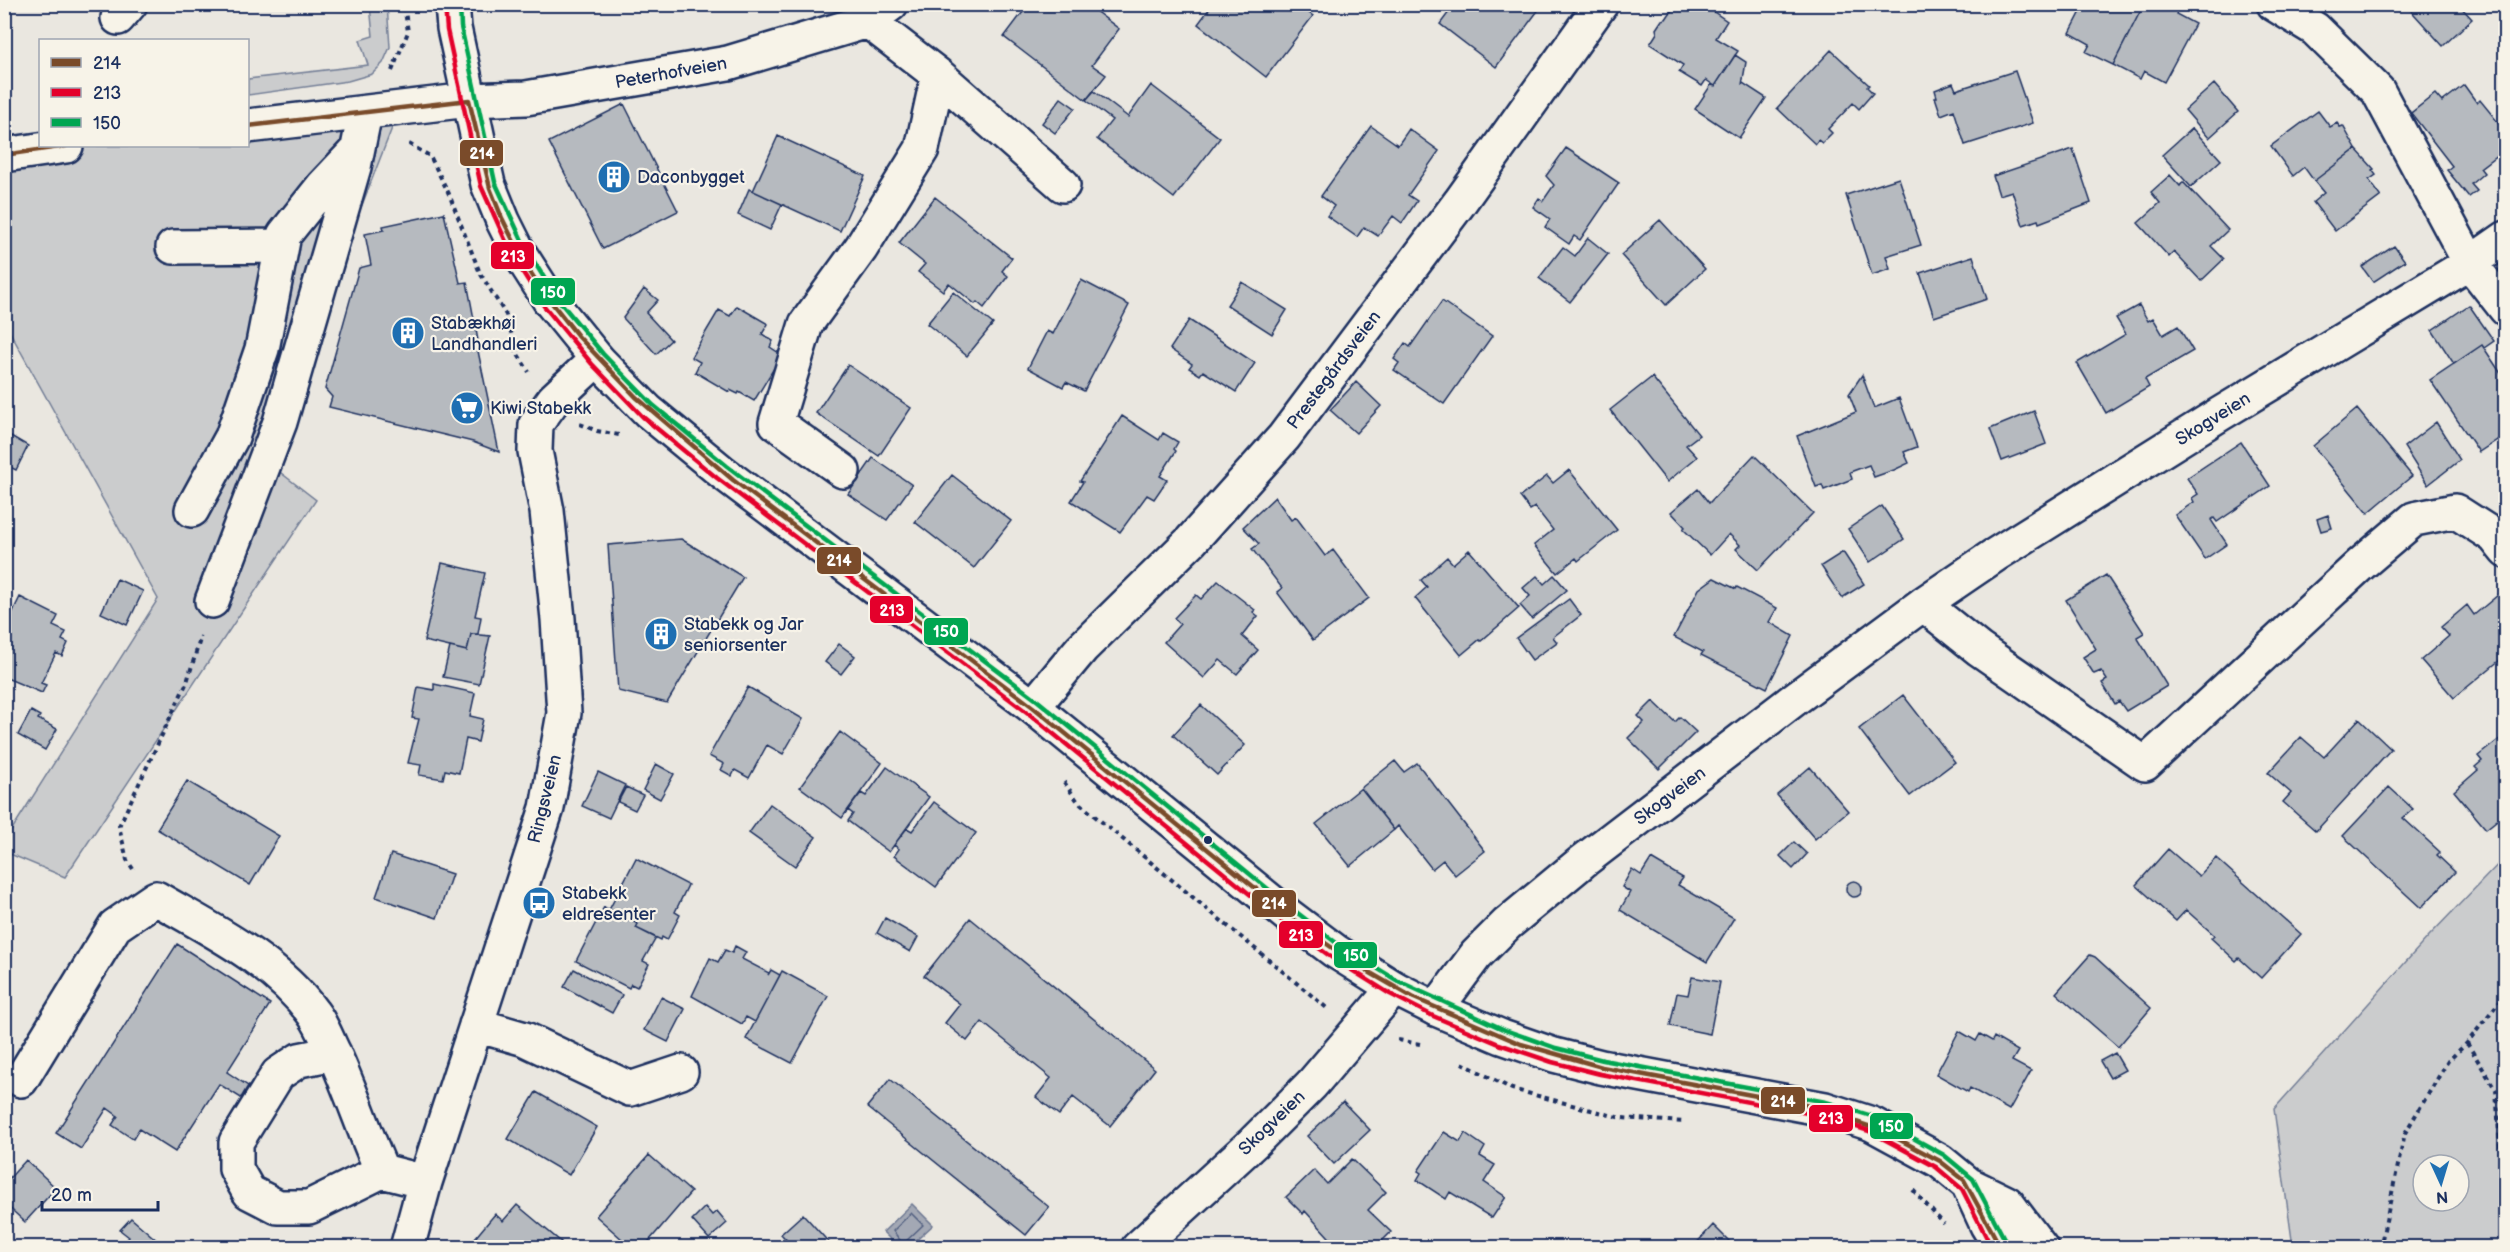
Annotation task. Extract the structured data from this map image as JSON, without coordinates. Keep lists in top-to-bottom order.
{
  "streets": {
    "street": [
      "Peterhofveien",
      "Prestegårdsveien",
      "Skogveien",
      "Ringsveien"
    ]
  },
  "places": {
    "building": ["Daconbygget", "Stabækhøi Landhandleri", "Stabekk og Jar seniorsenter"],
    "supermarket": ["Kiwi Stabekk"],
    "bus stop": ["Stabekk eldresenter"]
  },
  "lines": ["transit line 150", "transit line 213", "transit line 214"],
  "legend": ["214", "213", "150"],
  "scale_bar": "20 m",
  "north": "bottom"
}
